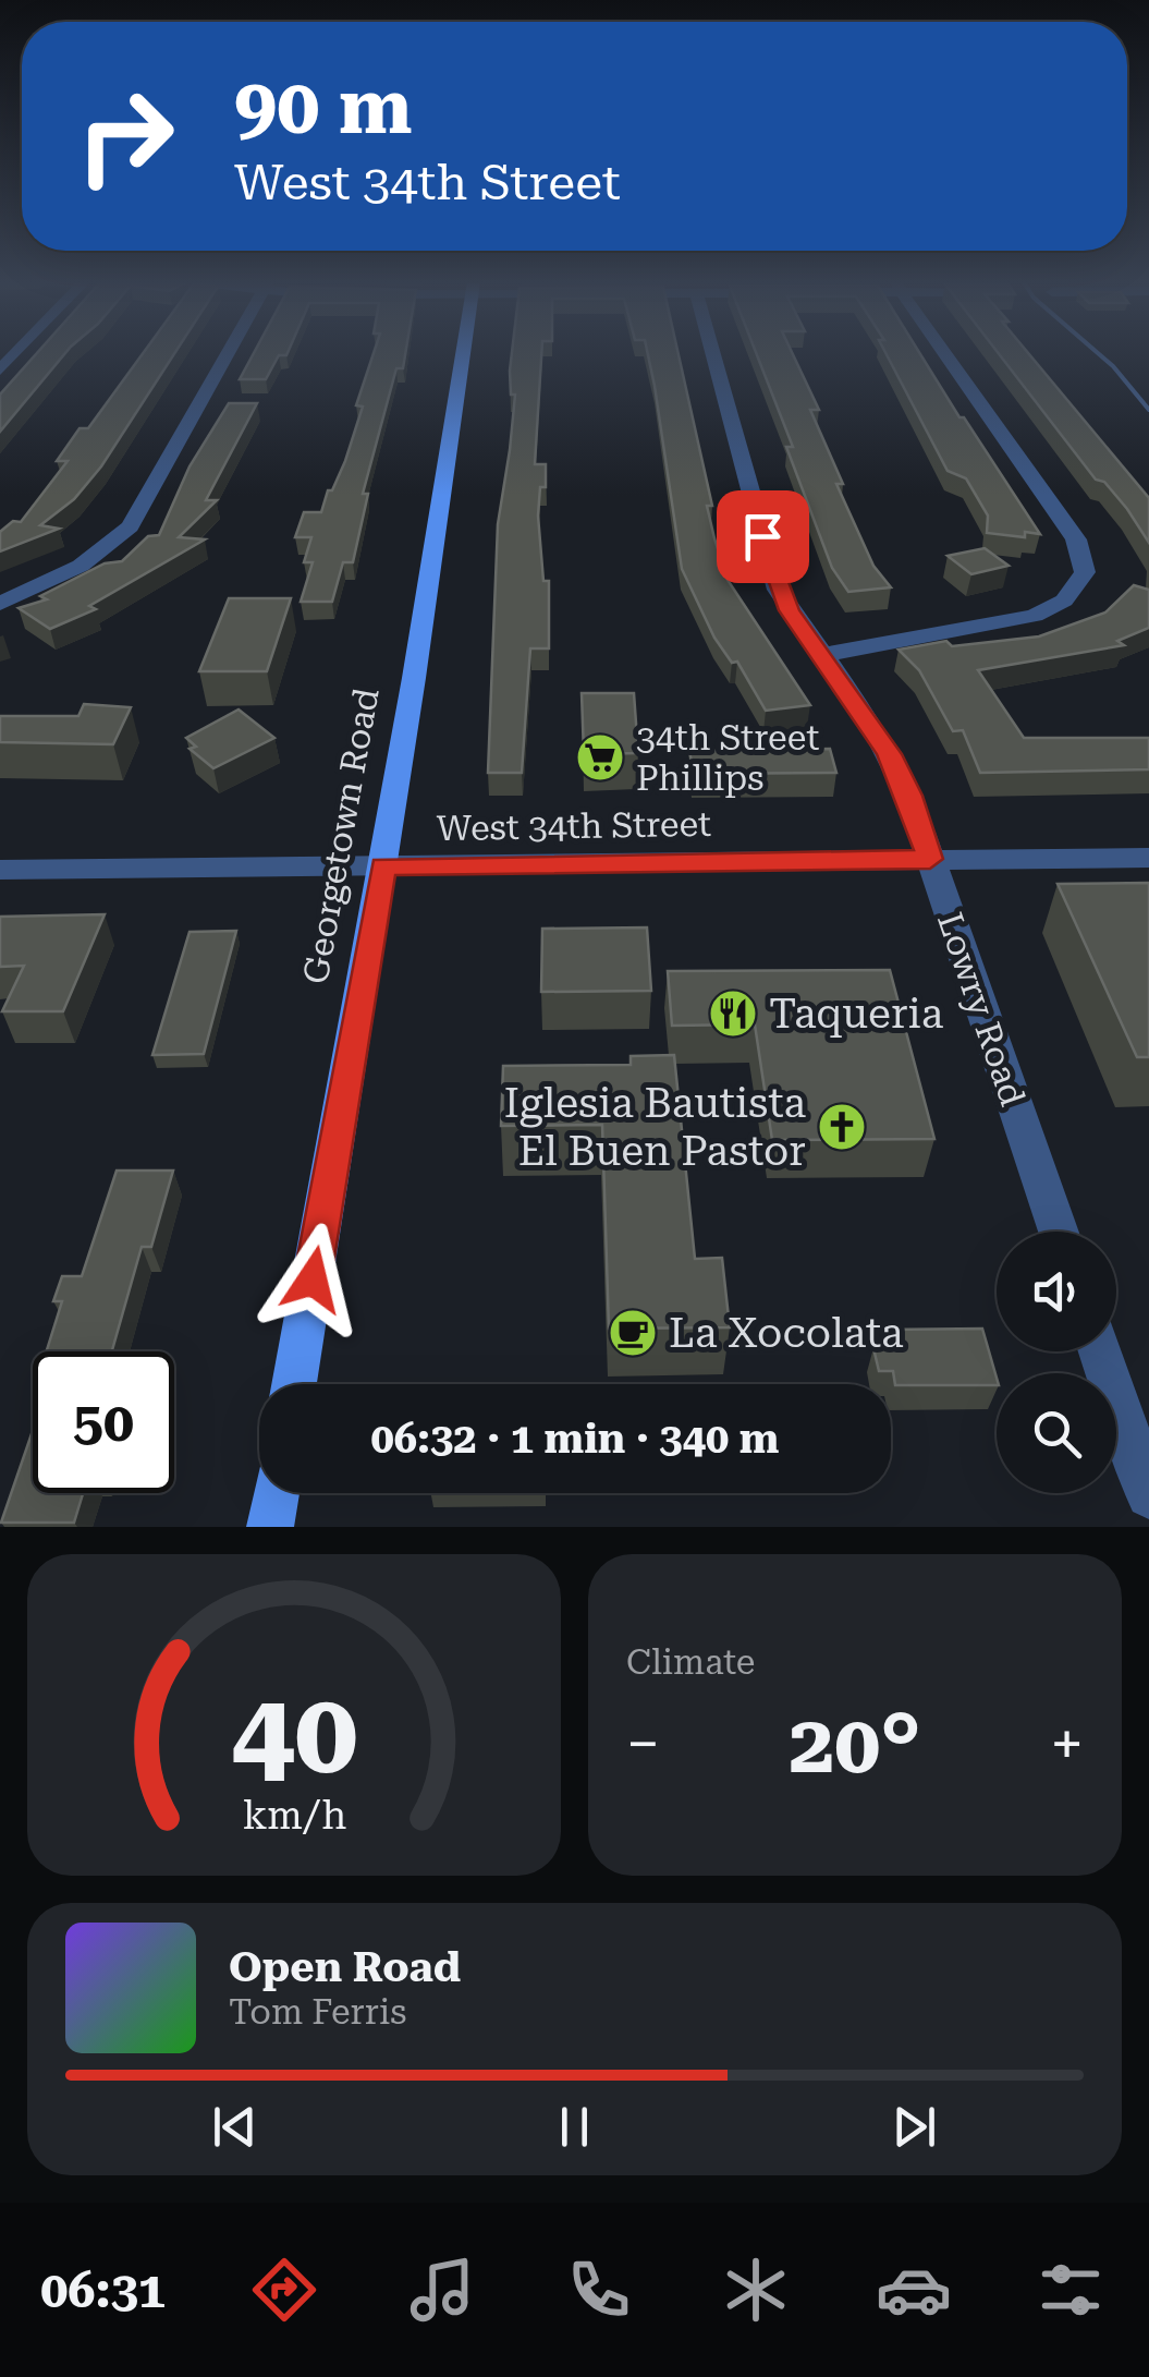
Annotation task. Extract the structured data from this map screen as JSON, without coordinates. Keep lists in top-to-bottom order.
{
  "streets": {
    "main road": ["Georgetown Road"],
    "street": ["West 34th Street", "Lowry Road"]
  },
  "crossings": [
    ["West 34th Street", "Georgetown Road"],
    ["West 34th Street", "Lowry Road"]
  ],
  "places": {
    "supermarket": ["34th Street Phillips"],
    "restaurant": ["Taqueria"],
    "church": ["Iglesia Bautista El Buen Pastor"],
    "cafe": ["La Xocolata"]
  },
  "page": {
    "turn": ["90 m", "West 34th Street"],
    "limit": "50",
    "trip": "06:32 · 1 min · 340 m",
    "tile": "Climate",
    "heat": ["−", "20°", "+"],
    "song": ["Open Road", "Tom Ferris"],
    "tabs": "06:31",
    "gauge": ["40", "km/h"]
  }
}
